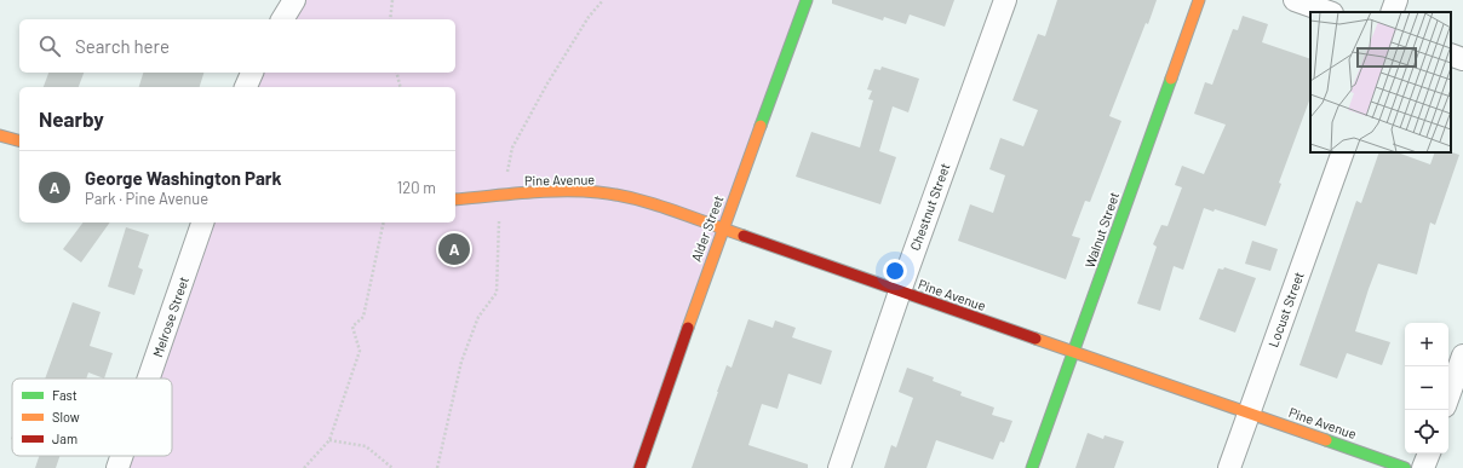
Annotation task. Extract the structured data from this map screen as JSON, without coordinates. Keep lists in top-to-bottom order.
{
  "streets": {
    "main road": ["Pine Avenue", "Alder Street", "Walnut Street"],
    "street": ["Chestnut Street", "Locust Street", "Melrose Street"]
  },
  "crossings": [
    ["Pine Avenue", "Chestnut Street"],
    ["Pine Avenue", "Alder Street"],
    ["Pine Avenue", "Walnut Street"],
    ["Pine Avenue", "Locust Street"]
  ],
  "legend": ["Fast", "Slow", "Jam"],
  "page": {
    "search": "Search here",
    "heading": "Nearby",
    "list": [
      {
        "mark": "A",
        "name": "George Washington Park",
        "note": "Park · Pine Avenue",
        "value": "120 m"
      }
    ],
    "pins": "A",
    "map_buttons": ["+", "−"]
  }
}
